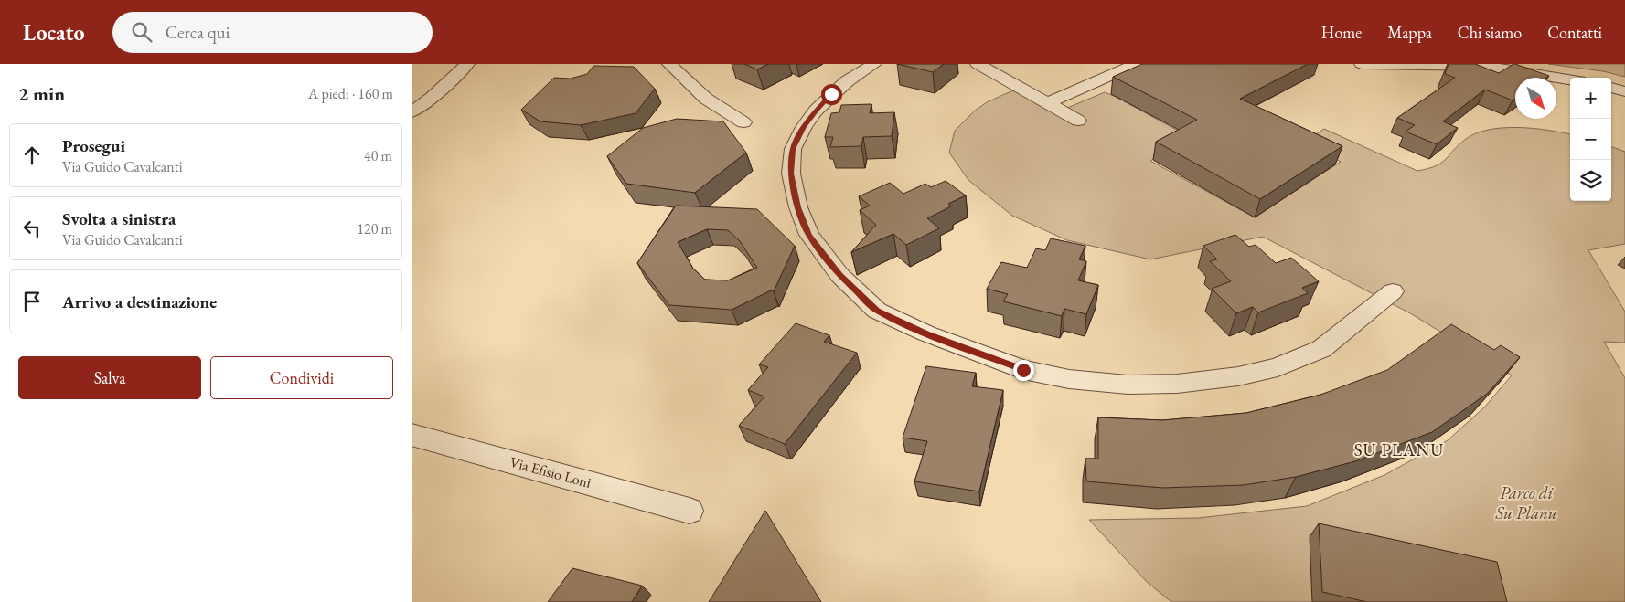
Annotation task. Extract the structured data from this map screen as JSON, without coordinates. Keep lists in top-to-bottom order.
{
  "streets": {
    "street": ["Via Efisio Loni"]
  },
  "districts": ["SU PLANU"],
  "parks": ["Parco di Su Planu"],
  "north": "bottom right",
  "page": {
    "header": "Locato",
    "search": "Cerca qui",
    "nav": [
      "Home",
      "Mappa",
      "Chi siamo",
      "Contatti"
    ],
    "heading": ["2 min", "A piedi · 160 m"],
    "map_buttons": ["+", "−"],
    "list": [
      ["Prosegui", "Via Guido Cavalcanti", "40 m"],
      ["Svolta a sinistra", "Via Guido Cavalcanti", "120 m"],
      "Arrivo a destinazione"
    ],
    "buttons": ["Salva", "Condividi"]
  }
}
